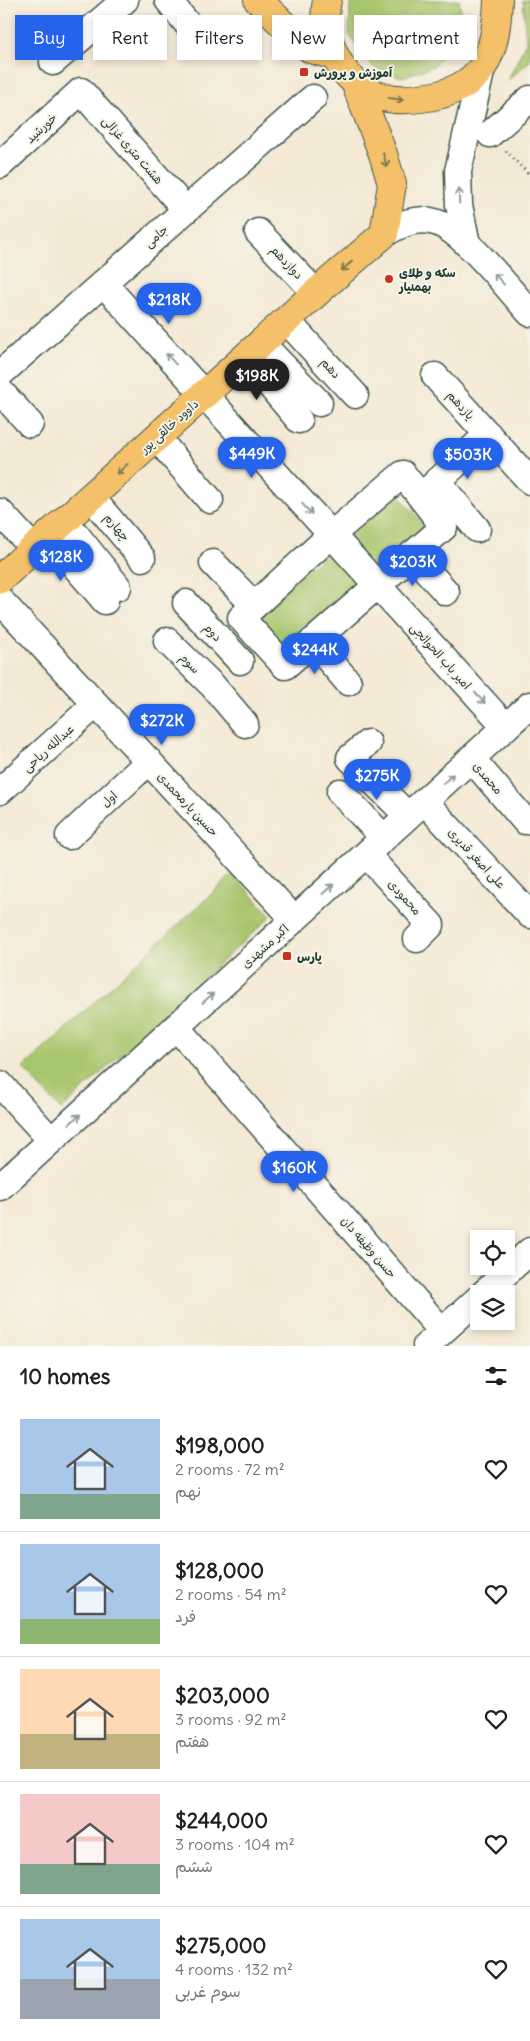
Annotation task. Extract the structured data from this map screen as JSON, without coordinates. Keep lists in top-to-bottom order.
{
  "streets": {
    "main road": ["داوود خالقی پور"],
    "street": [
      "خورشید",
      "هشت متری غزالی",
      "جامی",
      "دوازدهم",
      "دهم",
      "یازدهم",
      "چهارم",
      "دوم",
      "امیر باب الحوائجی",
      "سوم",
      "عبدالله ریاحی",
      "محمدی",
      "اول",
      "حسین یارمحمدی",
      "علی اصغر قدیری",
      "محمودی",
      "اکبر مشهدی",
      "حسن وظیفه دان"
    ]
  },
  "crossings": [
    ["خورشید", "هشت متری غزالی"],
    ["هشت متری غزالی", "جامی"],
    ["دوازدهم", "داوود خالقی پور"],
    ["دهم", "داوود خالقی پور"],
    ["داوود خالقی پور", "چهارم"],
    ["امیر باب الحوائجی", "اکبر مشهدی"],
    ["عبدالله ریاحی", "حسین یارمحمدی"],
    ["محمدی", "اکبر مشهدی"],
    ["اول", "حسین یارمحمدی"],
    ["حسین یارمحمدی", "اکبر مشهدی"],
    ["علی اصغر قدیری", "اکبر مشهدی"],
    ["محمودی", "اکبر مشهدی"],
    ["اکبر مشهدی", "حسن وظیفه دان"]
  ],
  "one_way": ["اکبر مشهدی"],
  "places": {
    "transit": ["آموزش و پرورش", "پارس"],
    "other": ["سکه و طلای بهمنیار"]
  },
  "page": {
    "chip": [
      "Buy",
      "Rent",
      "Filters",
      "New",
      "Apartment"
    ],
    "price": [
      "$218K",
      "$198K",
      "$449K",
      "$503K",
      "$128K",
      "$203K",
      "$244K",
      "$272K",
      "$275K",
      "$160K"
    ],
    "heading": "10 homes",
    "list": [
      {
        "name": "$198,000",
        "note": "2 rooms · 72 m² · نهم"
      },
      {
        "name": "$128,000",
        "note": "2 rooms · 54 m² · فرد"
      },
      {
        "name": "$203,000",
        "note": "3 rooms · 92 m² · هفتم"
      },
      {
        "name": "$244,000",
        "note": "3 rooms · 104 m² · ششم"
      },
      {
        "name": "$275,000",
        "note": "4 rooms · 132 m² · سوم غربی"
      }
    ]
  }
}
